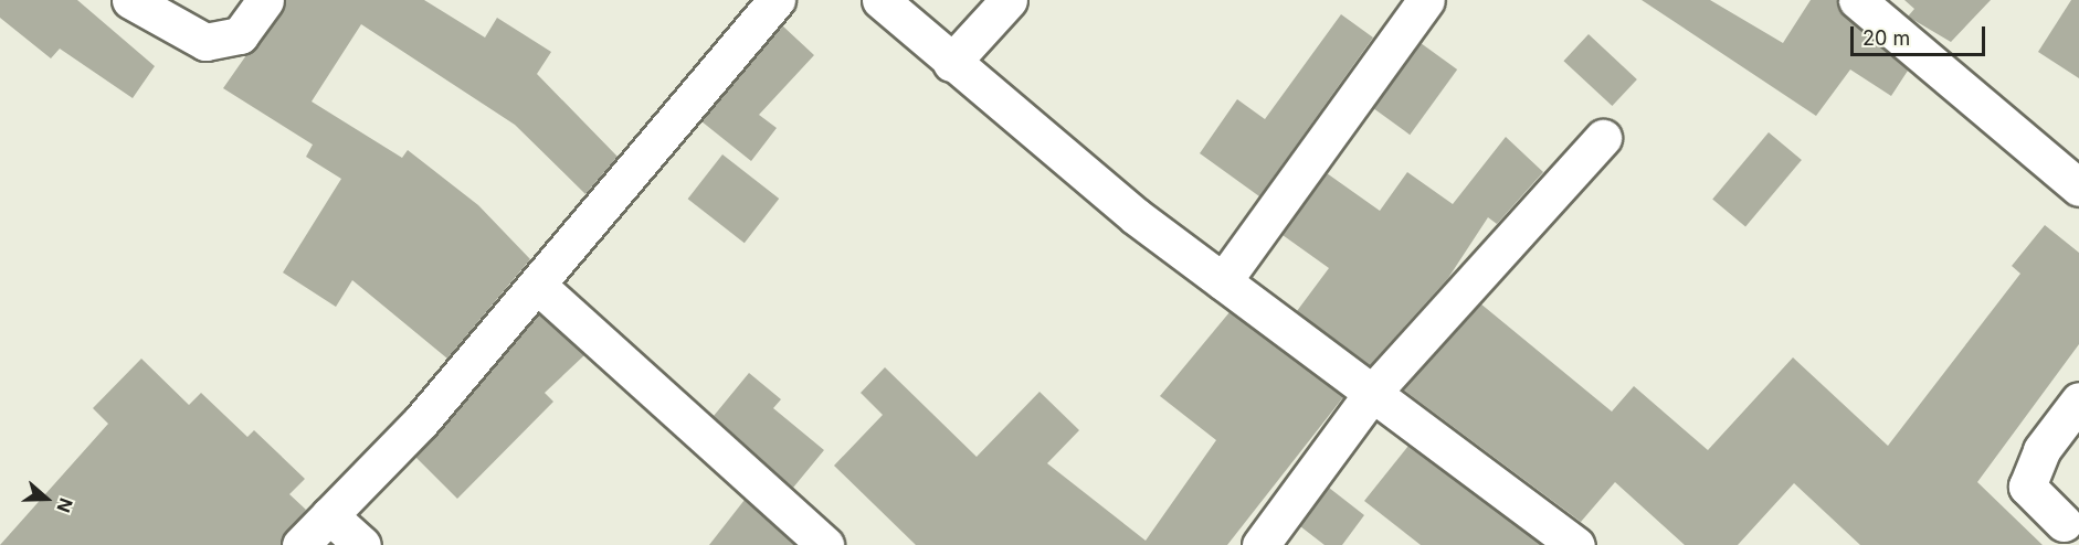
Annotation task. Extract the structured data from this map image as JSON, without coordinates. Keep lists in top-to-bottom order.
{
  "scale_bar": "20 m",
  "north": "right"
}
